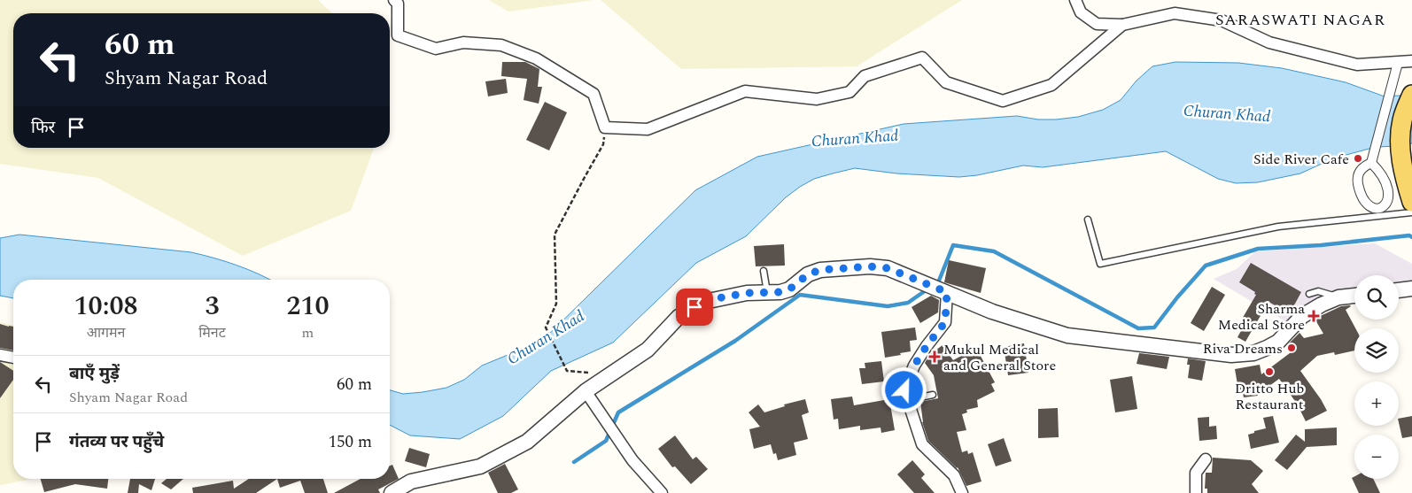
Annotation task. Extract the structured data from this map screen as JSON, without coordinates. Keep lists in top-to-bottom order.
{
  "districts": ["SARASWATI NAGAR"],
  "water": ["Churan Khad"],
  "places": {
    "other": ["Side River Cafe", "Riva Dreams", "Dritto Hub Restaurant"],
    "health": ["Sharma Medical Store", "Mukul Medical and General Store"]
  },
  "page": {
    "turn": ["60 m", "Shyam Nagar Road"],
    "then": "फिर",
    "map_buttons": ["+", "−"],
    "eta": [
      "10:08",
      "आगमन",
      "3",
      "मिनट",
      "210",
      "m"
    ],
    "list": [
      {
        "name": "बाएँ मुड़ें",
        "note": "Shyam Nagar Road",
        "value": "60 m"
      },
      {
        "name": "गंतव्य पर पहुँचे",
        "value": "150 m"
      }
    ]
  }
}
